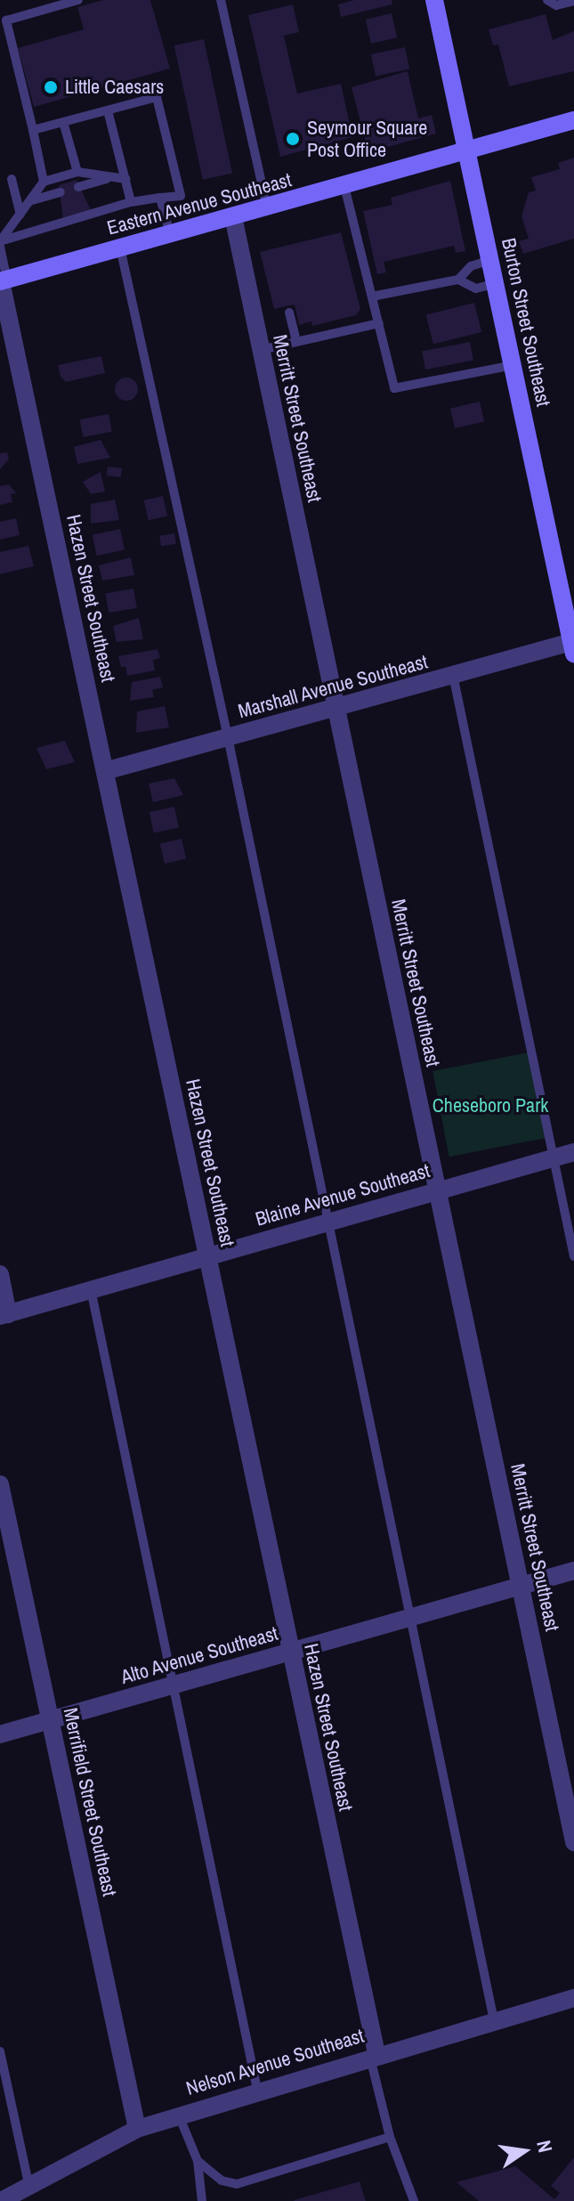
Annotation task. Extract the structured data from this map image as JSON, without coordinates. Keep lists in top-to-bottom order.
{
  "streets": {
    "main road": ["Eastern Avenue Southeast", "Burton Street Southeast"],
    "street": [
      "Merritt Street Southeast",
      "Hazen Street Southeast",
      "Marshall Avenue Southeast",
      "Blaine Avenue Southeast",
      "Alto Avenue Southeast",
      "Merrifield Street Southeast",
      "Nelson Avenue Southeast"
    ]
  },
  "crossings": [
    ["Eastern Avenue Southeast", "Burton Street Southeast"],
    ["Eastern Avenue Southeast", "Merritt Street Southeast"],
    ["Eastern Avenue Southeast", "Hazen Street Southeast"],
    ["Burton Street Southeast", "Marshall Avenue Southeast"],
    ["Merritt Street Southeast", "Marshall Avenue Southeast"],
    ["Merritt Street Southeast", "Blaine Avenue Southeast"],
    ["Merritt Street Southeast", "Alto Avenue Southeast"],
    ["Hazen Street Southeast", "Marshall Avenue Southeast"],
    ["Hazen Street Southeast", "Blaine Avenue Southeast"],
    ["Hazen Street Southeast", "Alto Avenue Southeast"],
    ["Hazen Street Southeast", "Nelson Avenue Southeast"],
    ["Alto Avenue Southeast", "Merrifield Street Southeast"],
    ["Merrifield Street Southeast", "Nelson Avenue Southeast"]
  ],
  "parks": ["Cheseboro Park"],
  "places": ["Little Caesars", "Seymour Square Post Office"],
  "north": "right"
}
